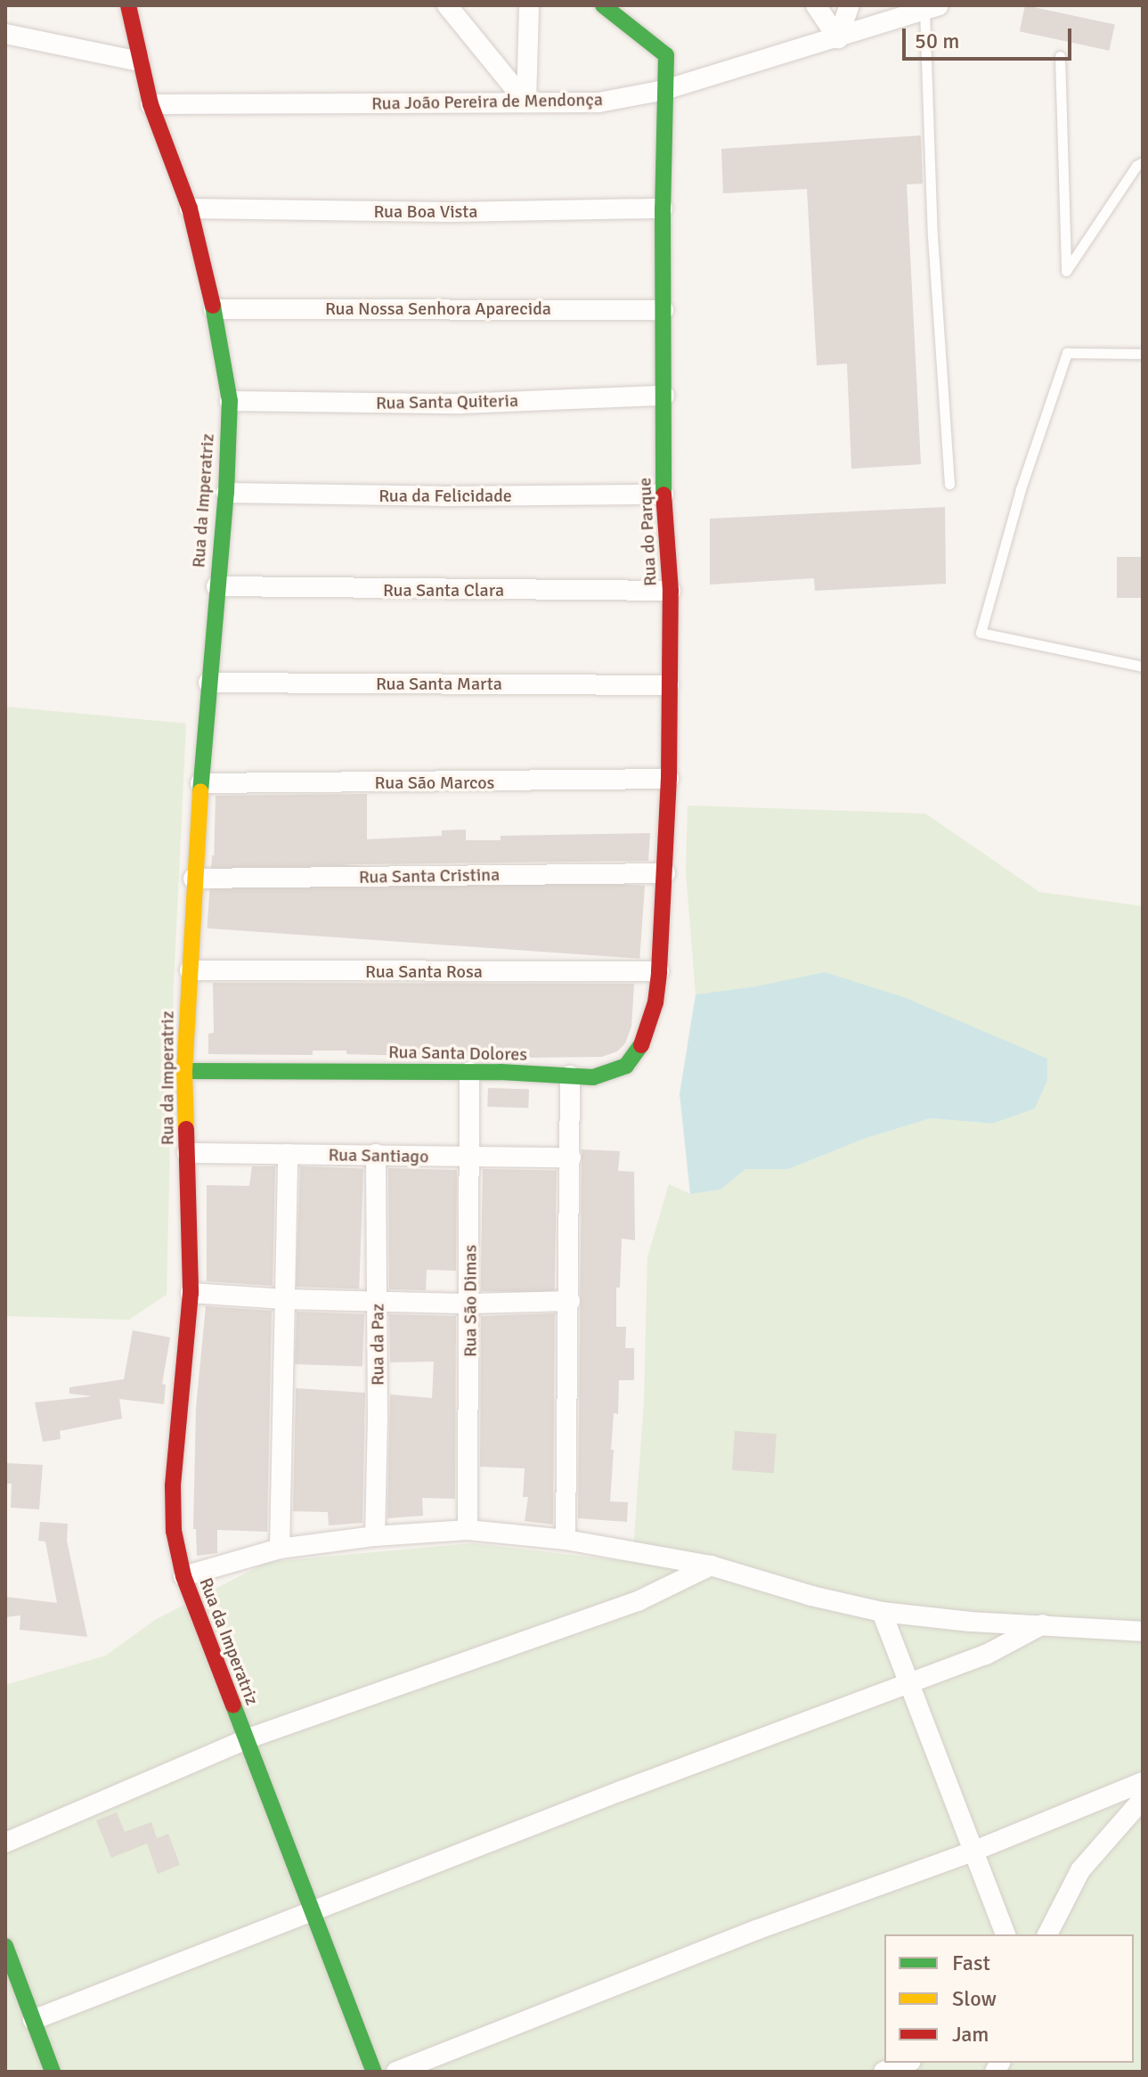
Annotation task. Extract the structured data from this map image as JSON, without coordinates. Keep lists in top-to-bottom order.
{
  "streets": {
    "street": [
      "Rua João Pereira de Mendonça",
      "Rua Boa Vista",
      "Rua Nossa Senhora Aparecida",
      "Rua Santa Quiteria",
      "Rua da Felicidade",
      "Rua da Imperatriz",
      "Rua do Parque",
      "Rua Santa Clara",
      "Rua Santa Marta",
      "Rua São Marcos",
      "Rua Santa Cristina",
      "Rua Santa Rosa",
      "Rua Santa Dolores",
      "Rua Santiago",
      "Rua São Dimas",
      "Rua da Paz"
    ]
  },
  "crossings": [
    ["Rua João Pereira de Mendonça", "Rua da Imperatriz"],
    ["Rua João Pereira de Mendonça", "Rua do Parque"],
    ["Rua Boa Vista", "Rua da Imperatriz"],
    ["Rua Boa Vista", "Rua do Parque"],
    ["Rua Nossa Senhora Aparecida", "Rua da Imperatriz"],
    ["Rua Nossa Senhora Aparecida", "Rua do Parque"],
    ["Rua Santa Quiteria", "Rua da Imperatriz"],
    ["Rua Santa Quiteria", "Rua do Parque"],
    ["Rua da Felicidade", "Rua da Imperatriz"],
    ["Rua da Felicidade", "Rua do Parque"],
    ["Rua da Imperatriz", "Rua Santa Clara"],
    ["Rua da Imperatriz", "Rua Santa Marta"],
    ["Rua da Imperatriz", "Rua São Marcos"],
    ["Rua da Imperatriz", "Rua Santa Cristina"],
    ["Rua da Imperatriz", "Rua Santa Rosa"],
    ["Rua da Imperatriz", "Rua Santa Dolores"],
    ["Rua da Imperatriz", "Rua Santiago"],
    ["Rua do Parque", "Rua Santa Clara"],
    ["Rua do Parque", "Rua Santa Marta"],
    ["Rua do Parque", "Rua São Marcos"],
    ["Rua do Parque", "Rua Santa Cristina"],
    ["Rua do Parque", "Rua Santa Rosa"],
    ["Rua do Parque", "Rua Santa Dolores"],
    ["Rua Santa Rosa", "Rua Santa Dolores"],
    ["Rua Santa Dolores", "Rua São Dimas"],
    ["Rua Santiago", "Rua São Dimas"],
    ["Rua Santiago", "Rua da Paz"]
  ],
  "legend": ["Fast", "Slow", "Jam"],
  "scale_bar": "50 m"
}
